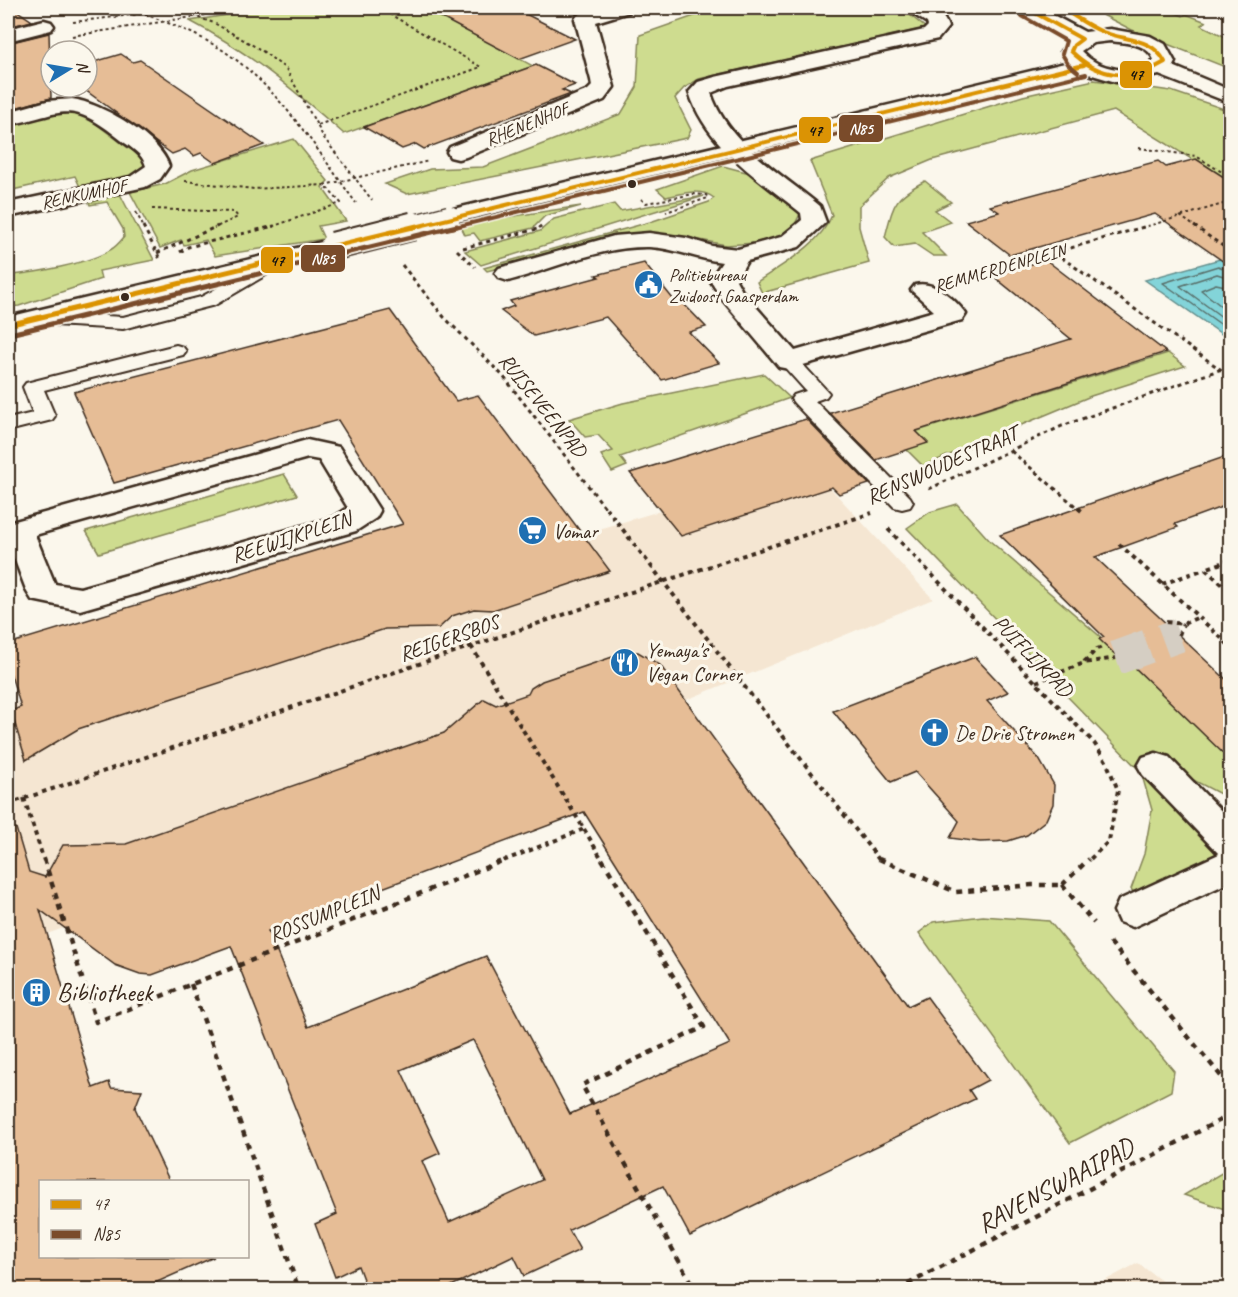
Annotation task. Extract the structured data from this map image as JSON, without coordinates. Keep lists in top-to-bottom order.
{
  "streets": {
    "street": [
      "RHENENHOF",
      "RENKUMHOF",
      "REMMERDENPLEIN",
      "REEWIJKPLEIN"
    ],
    "path": [
      "RUISEVEENPAD",
      "RENSWOUDESTRAAT",
      "REIGERSBOS",
      "PUIFLIJKPAD",
      "ROSSUMPLEIN",
      "RAVENSWAAIPAD"
    ]
  },
  "crossings": [
    ["RHENENHOF", "RENKUMHOF"],
    ["RUISEVEENPAD", "RENSWOUDESTRAAT"],
    ["RUISEVEENPAD", "REIGERSBOS"],
    ["RUISEVEENPAD", "PUIFLIJKPAD"],
    ["RENSWOUDESTRAAT", "REIGERSBOS"],
    ["RENSWOUDESTRAAT", "PUIFLIJKPAD"],
    ["REIGERSBOS", "ROSSUMPLEIN"]
  ],
  "places": {
    "public building": ["Politiebureau Zuidoost Gaasperdam"],
    "supermarket": ["Vomar"],
    "restaurant": ["Yemaya's Vegan Corner"],
    "church": ["De Drie Stromen"],
    "building": ["Bibliotheek"]
  },
  "lines": ["transit line 47", "transit line N85"],
  "legend": ["47", "N85"],
  "north": "right"
}
